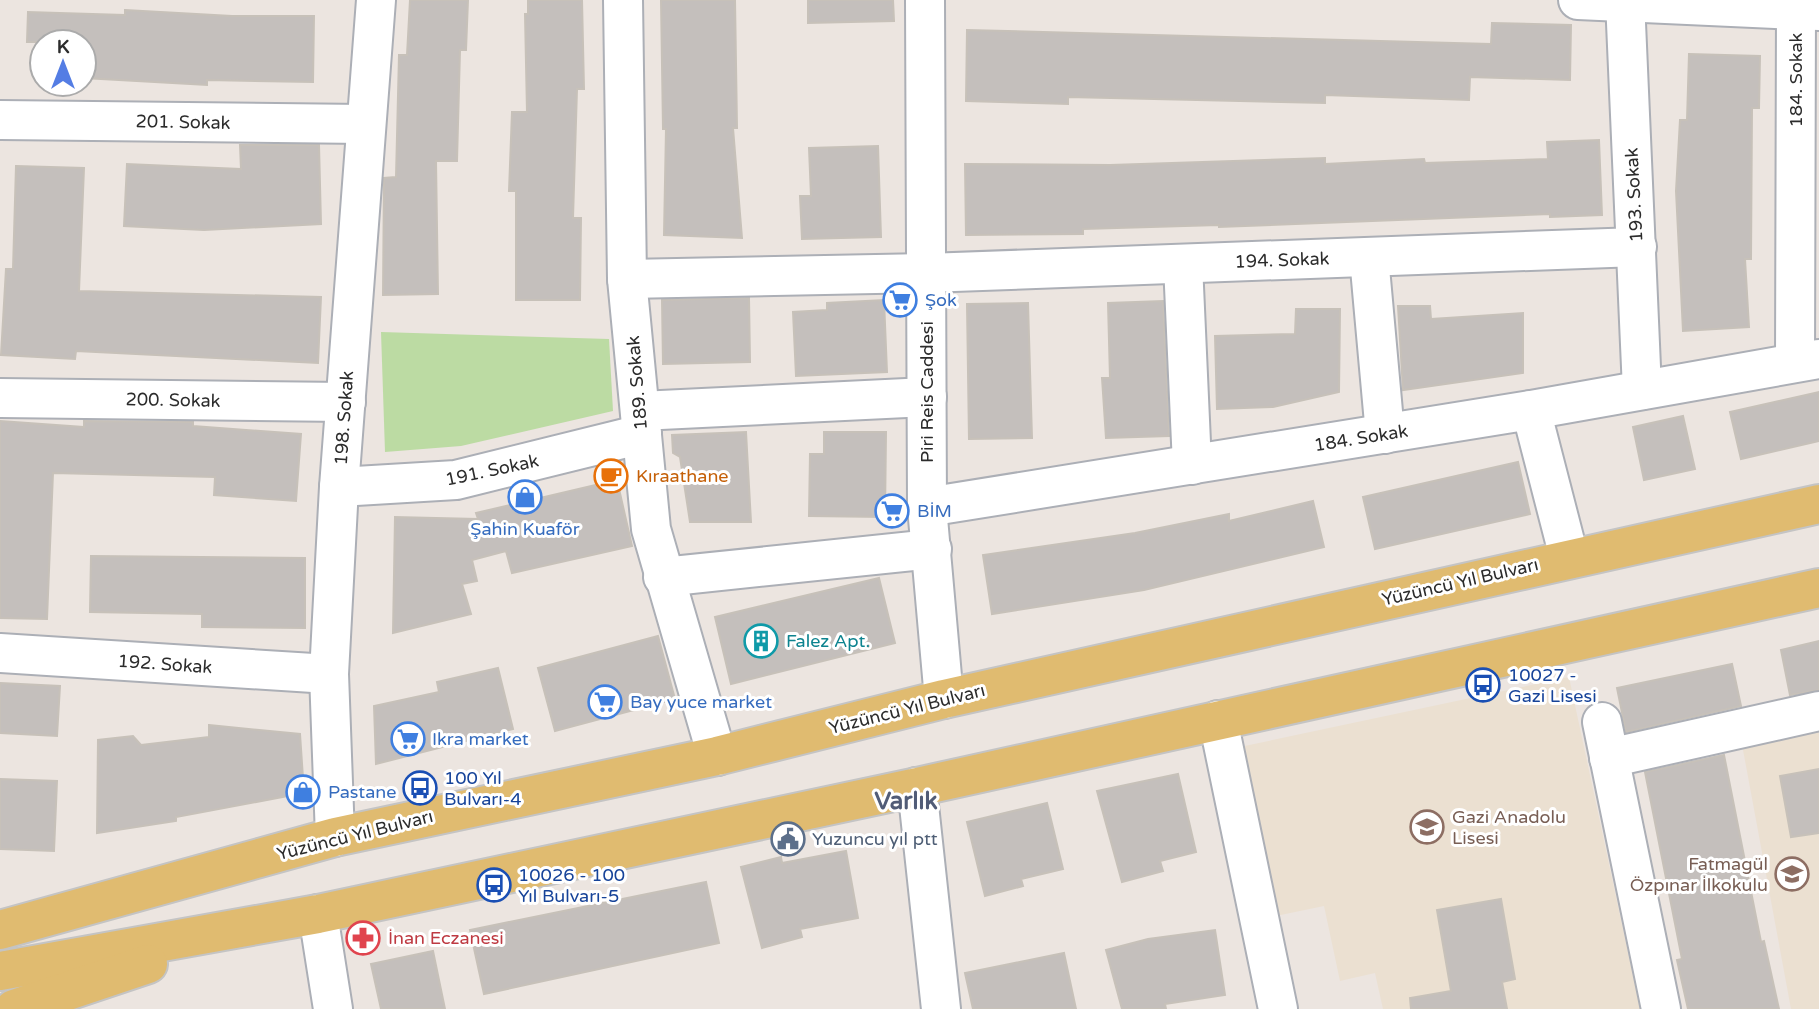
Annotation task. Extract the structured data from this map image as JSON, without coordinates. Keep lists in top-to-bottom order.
{
  "streets": {
    "main road": ["Yüzüncü Yıl Bulvarı"],
    "street": [
      "184. Sokak",
      "201. Sokak",
      "193. Sokak",
      "194. Sokak",
      "189. Sokak",
      "Piri Reis Caddesi",
      "200. Sokak",
      "198. Sokak",
      "191. Sokak",
      "192. Sokak"
    ]
  },
  "crossings": [
    ["184. Sokak", "193. Sokak"],
    ["184. Sokak", "Piri Reis Caddesi"],
    ["201. Sokak", "198. Sokak"],
    ["193. Sokak", "194. Sokak"],
    ["194. Sokak", "189. Sokak"],
    ["194. Sokak", "Piri Reis Caddesi"],
    ["189. Sokak", "191. Sokak"],
    ["189. Sokak", "Yüzüncü Yıl Bulvarı"],
    ["Piri Reis Caddesi", "191. Sokak"],
    ["Piri Reis Caddesi", "Yüzüncü Yıl Bulvarı"],
    ["200. Sokak", "198. Sokak"],
    ["198. Sokak", "191. Sokak"],
    ["198. Sokak", "Yüzüncü Yıl Bulvarı"],
    ["198. Sokak", "192. Sokak"]
  ],
  "districts": ["Varlık"],
  "places": {
    "supermarket": [
      "Şok",
      "BİM",
      "Bay yuce market",
      "Ikra market"
    ],
    "cafe": ["Kıraathane"],
    "shop": ["Şahin Kuaför", "Pastane"],
    "building": ["Falez Apt."],
    "bus stop": ["10027 - Gazi Lisesi", "100 Yıl Bulvarı-4", "10026 - 100 Yıl Bulvarı-5"],
    "school or university": ["Gazi Anadolu Lisesi", "Fatmagül Özpınar İlkokulu"],
    "public building": ["Yuzuncu yıl ptt"],
    "pharmacy": ["İnan Eczanesi"]
  },
  "north": "top"
}
